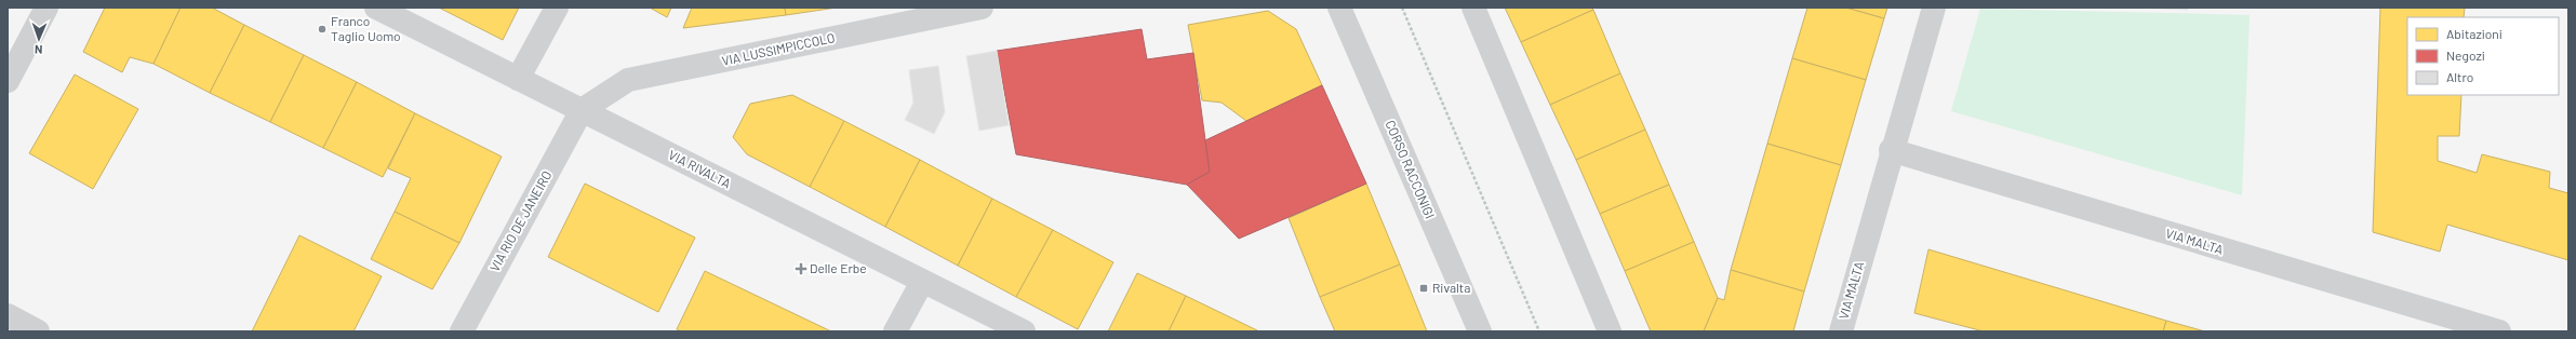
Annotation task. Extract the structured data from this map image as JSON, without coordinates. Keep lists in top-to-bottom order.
{
  "streets": {
    "street": [
      "VIA LUSSIMPICCOLO",
      "VIA RIVALTA",
      "CORSO RACCONIGI",
      "VIA RIO DE JANEIRO",
      "VIA MALTA"
    ]
  },
  "crossings": [
    ["VIA LUSSIMPICCOLO", "VIA RIVALTA"],
    ["VIA LUSSIMPICCOLO", "VIA RIO DE JANEIRO"],
    ["VIA RIVALTA", "VIA RIO DE JANEIRO"]
  ],
  "places": {
    "other": ["Franco Taglio Uomo"],
    "health": ["Delle Erbe"],
    "transit": ["Rivalta"]
  },
  "legend": ["Abitazioni", "Negozi", "Altro"],
  "north": "bottom"
}
